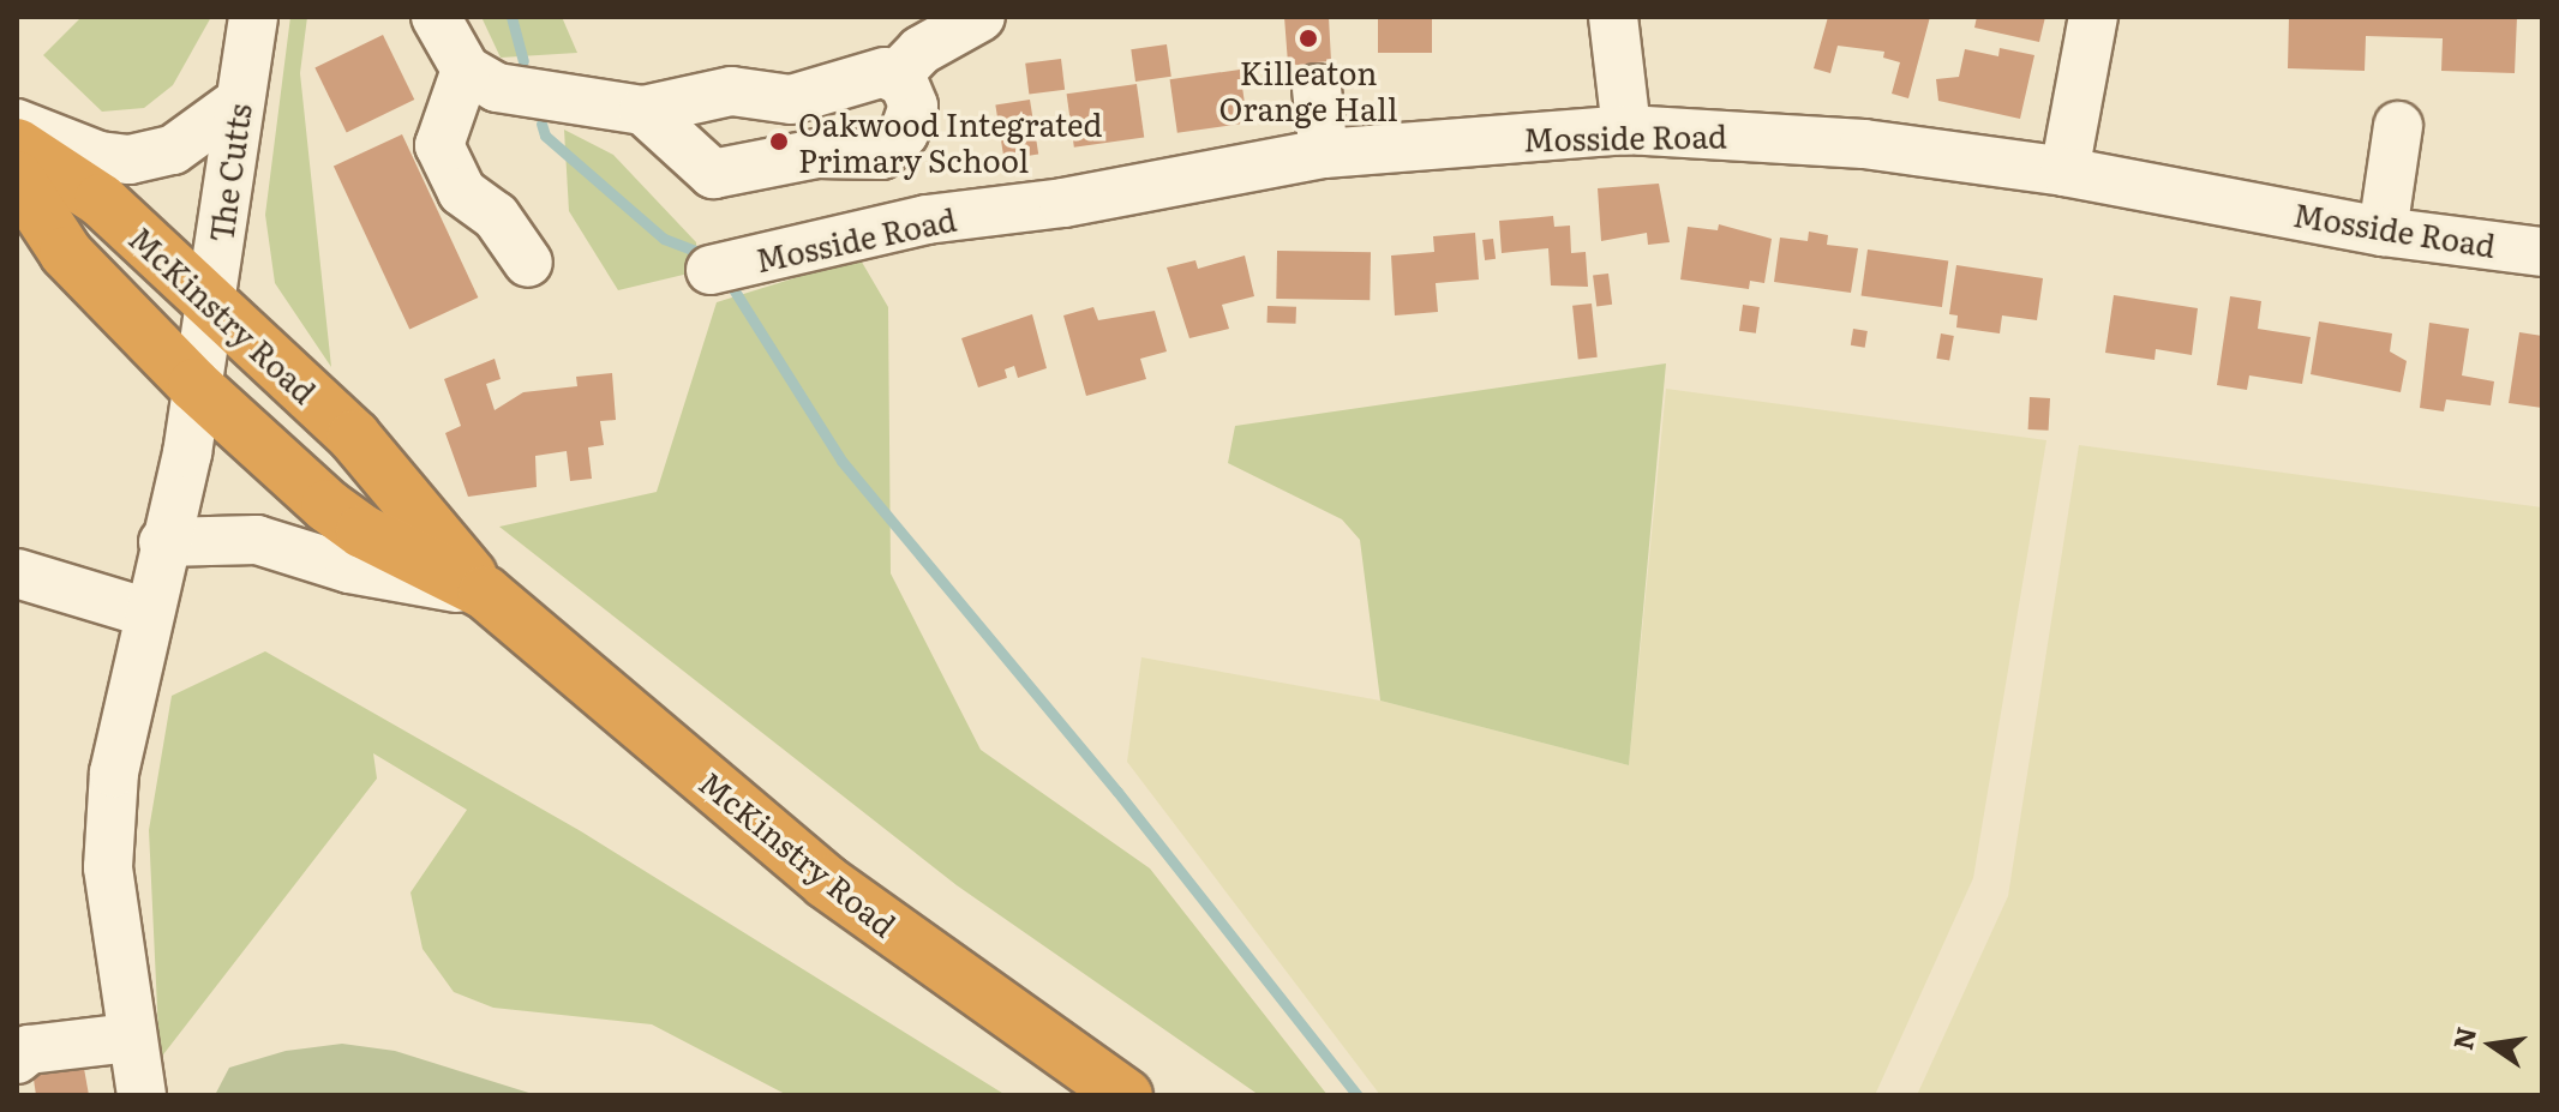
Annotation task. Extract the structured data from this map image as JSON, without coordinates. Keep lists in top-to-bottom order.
{
  "streets": {
    "highway": ["McKinstry Road"],
    "street": ["Mosside Road", "The Cutts"]
  },
  "crossings": [
    ["The Cutts", "McKinstry Road"]
  ],
  "places": ["Killeaton Orange Hall", "Oakwood Integrated Primary School"],
  "north": "left"
}
